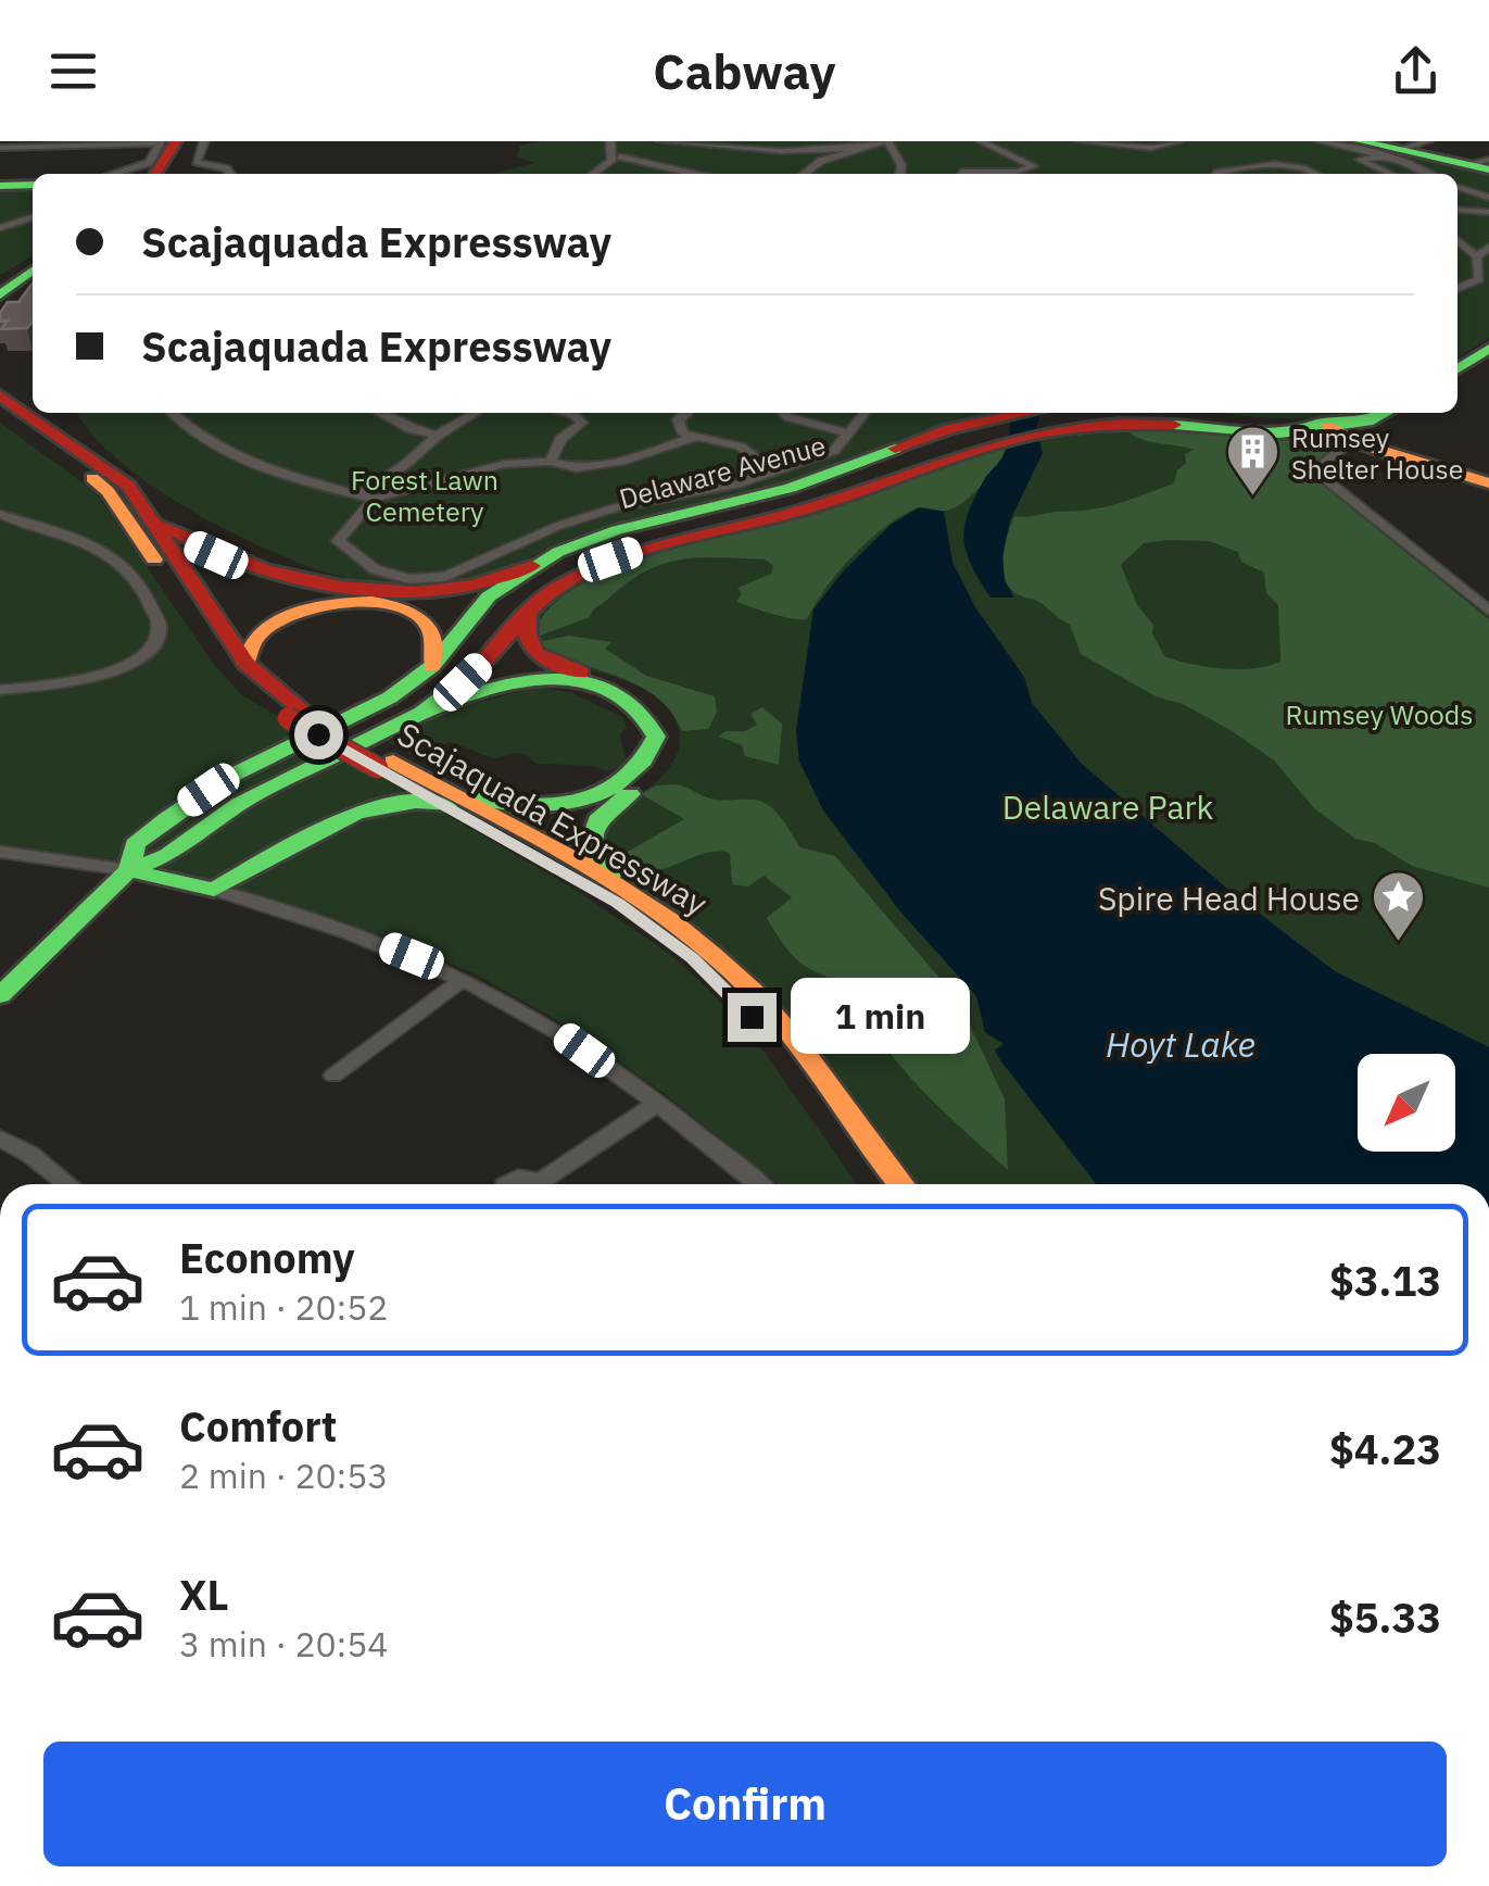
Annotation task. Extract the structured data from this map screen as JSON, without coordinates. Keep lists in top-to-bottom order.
{
  "streets": {
    "main road": ["Delaware Avenue", "Scajaquada Expressway"]
  },
  "water": ["Hoyt Lake"],
  "parks": ["Forest Lawn Cemetery", "Rumsey Woods", "Delaware Park"],
  "places": {
    "building": ["Rumsey Shelter House"],
    "place": ["Spire Head House"]
  },
  "north": "bottom left",
  "page": {
    "header": "Cabway",
    "banner": ["Scajaquada Expressway", "Scajaquada Expressway"],
    "bubble": "1 min",
    "list": [
      {
        "name": "Economy",
        "note": "1 min · 20:52",
        "value": "$3.13"
      },
      {
        "name": "Comfort",
        "note": "2 min · 20:53",
        "value": "$4.23"
      },
      {
        "name": "XL",
        "note": "3 min · 20:54",
        "value": "$5.33"
      }
    ],
    "buttons": "Confirm"
  }
}
